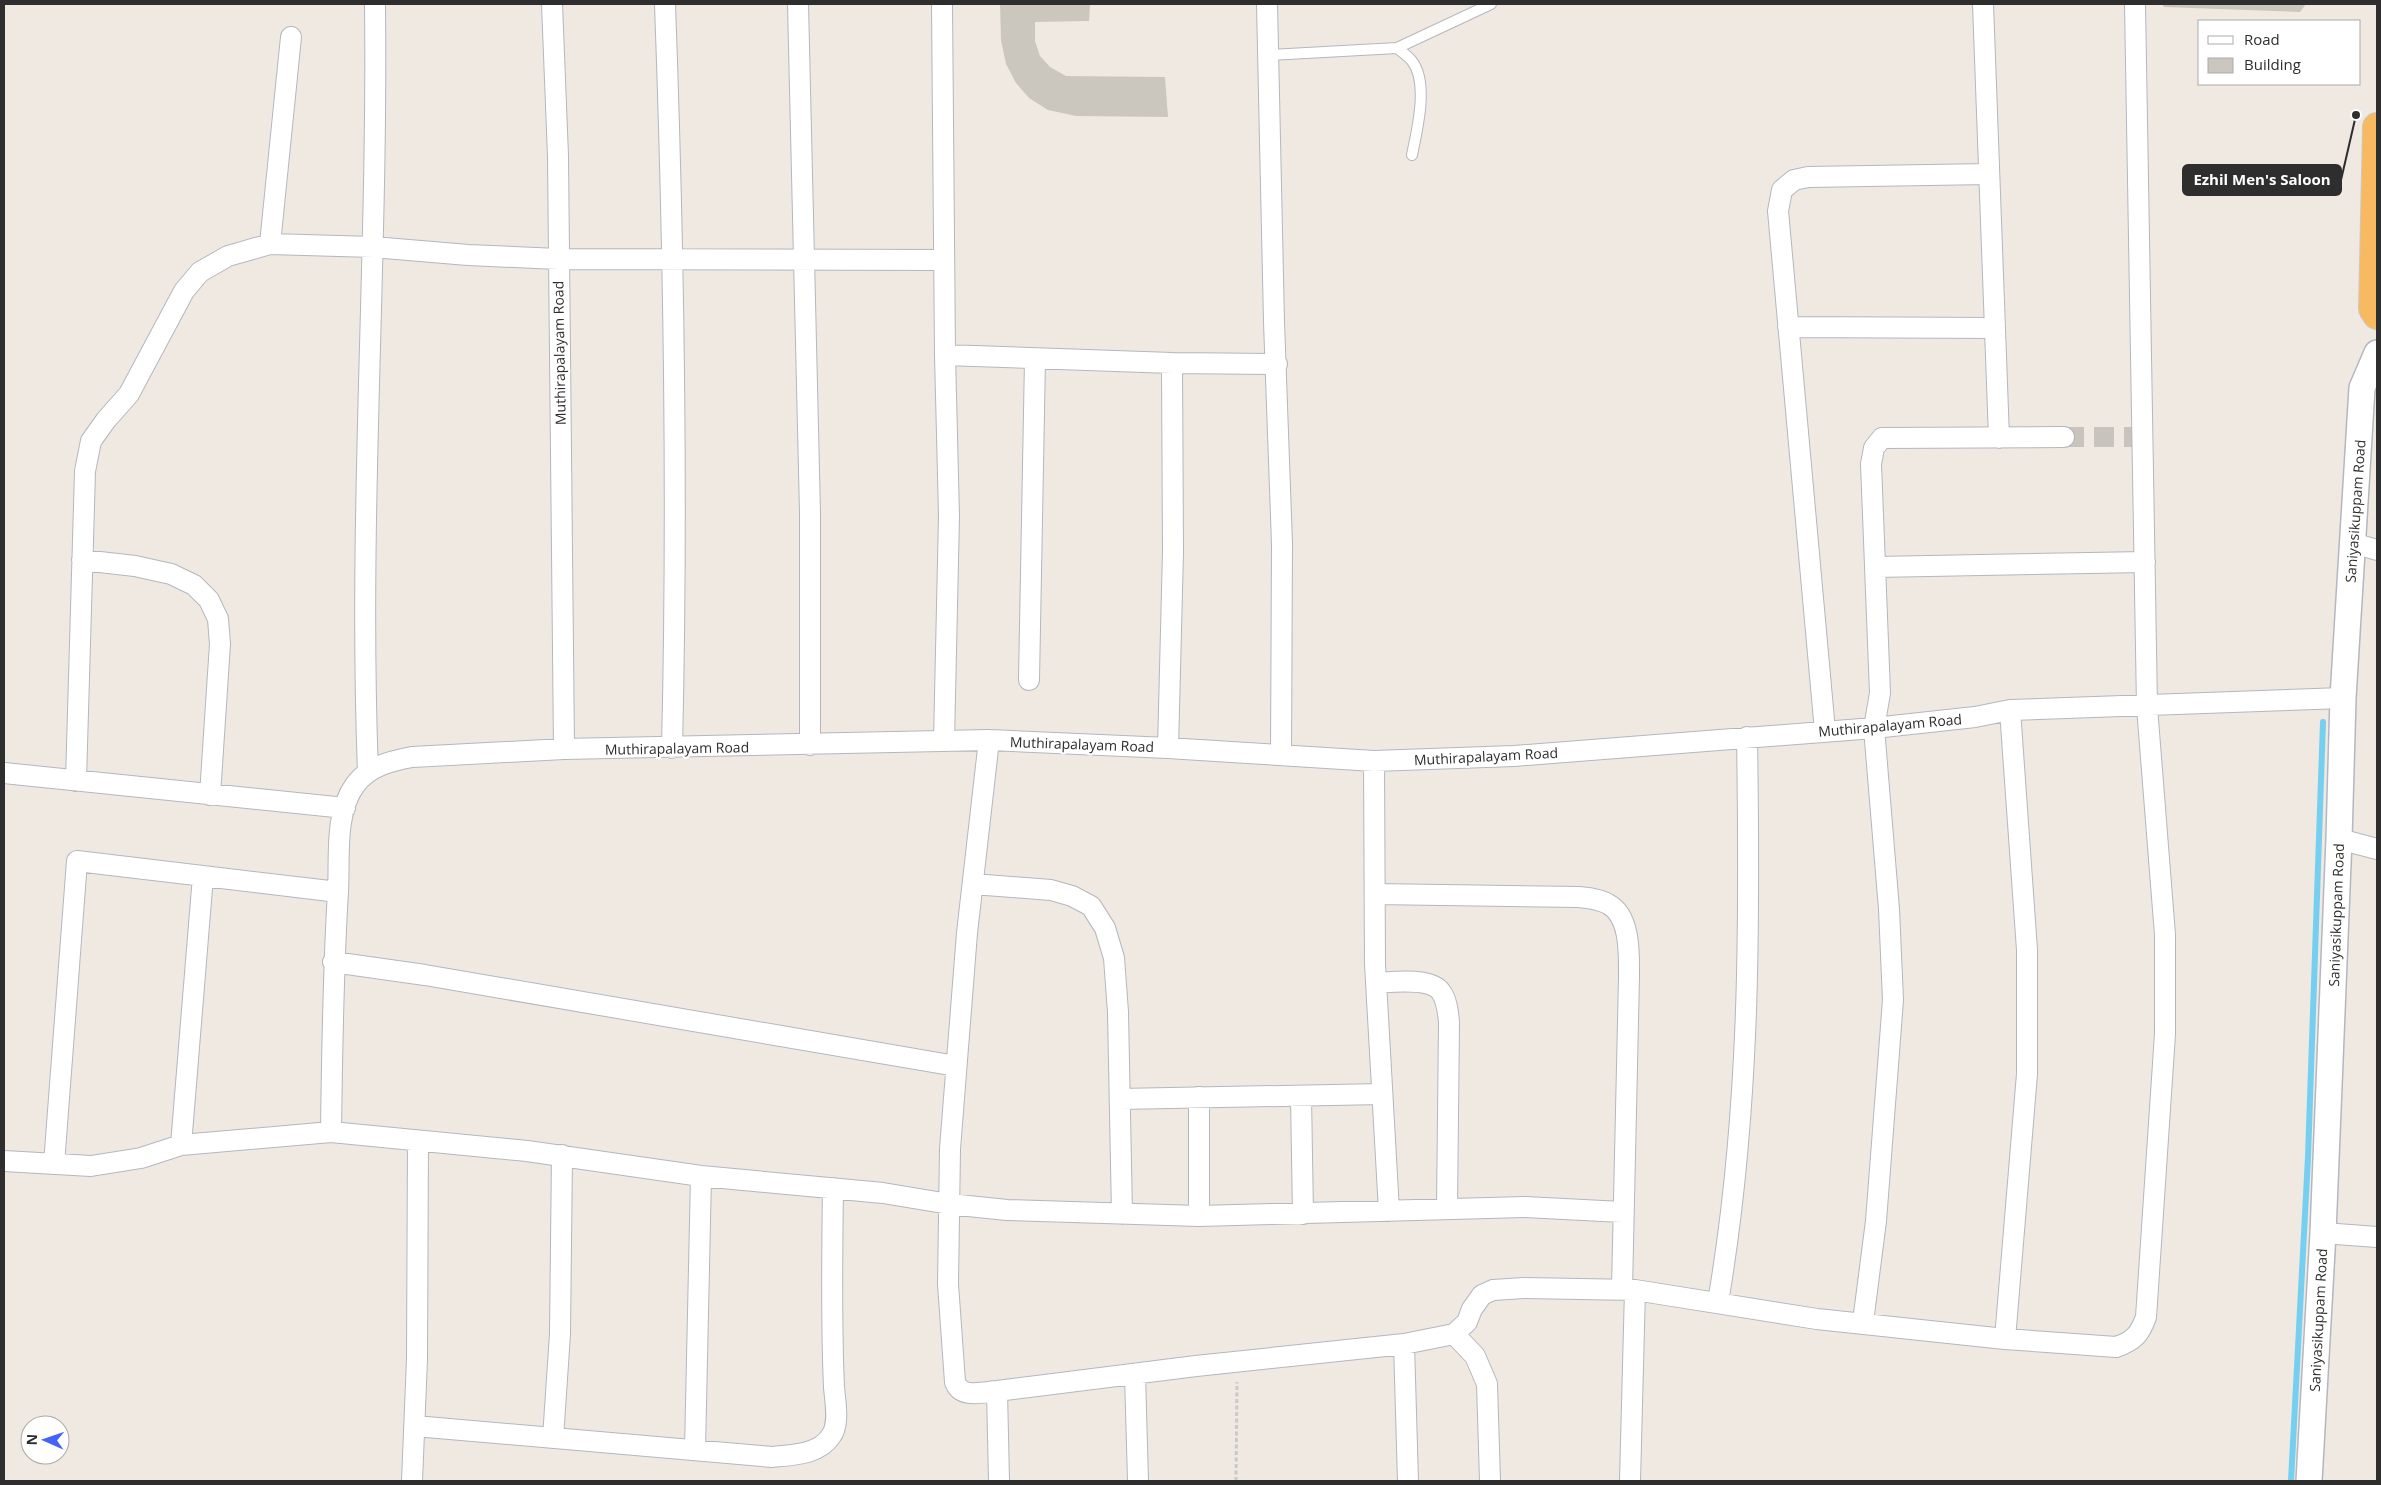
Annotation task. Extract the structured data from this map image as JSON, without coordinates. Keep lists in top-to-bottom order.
{
  "streets": {
    "street": ["Muthirapalayam Road", "Saniyasikuppam Road"]
  },
  "crossings": [
    ["Muthirapalayam Road", "Saniyasikuppam Road"]
  ],
  "places": ["Ezhil Men's Saloon"],
  "legend": ["Road", "Building"],
  "north": "left"
}
